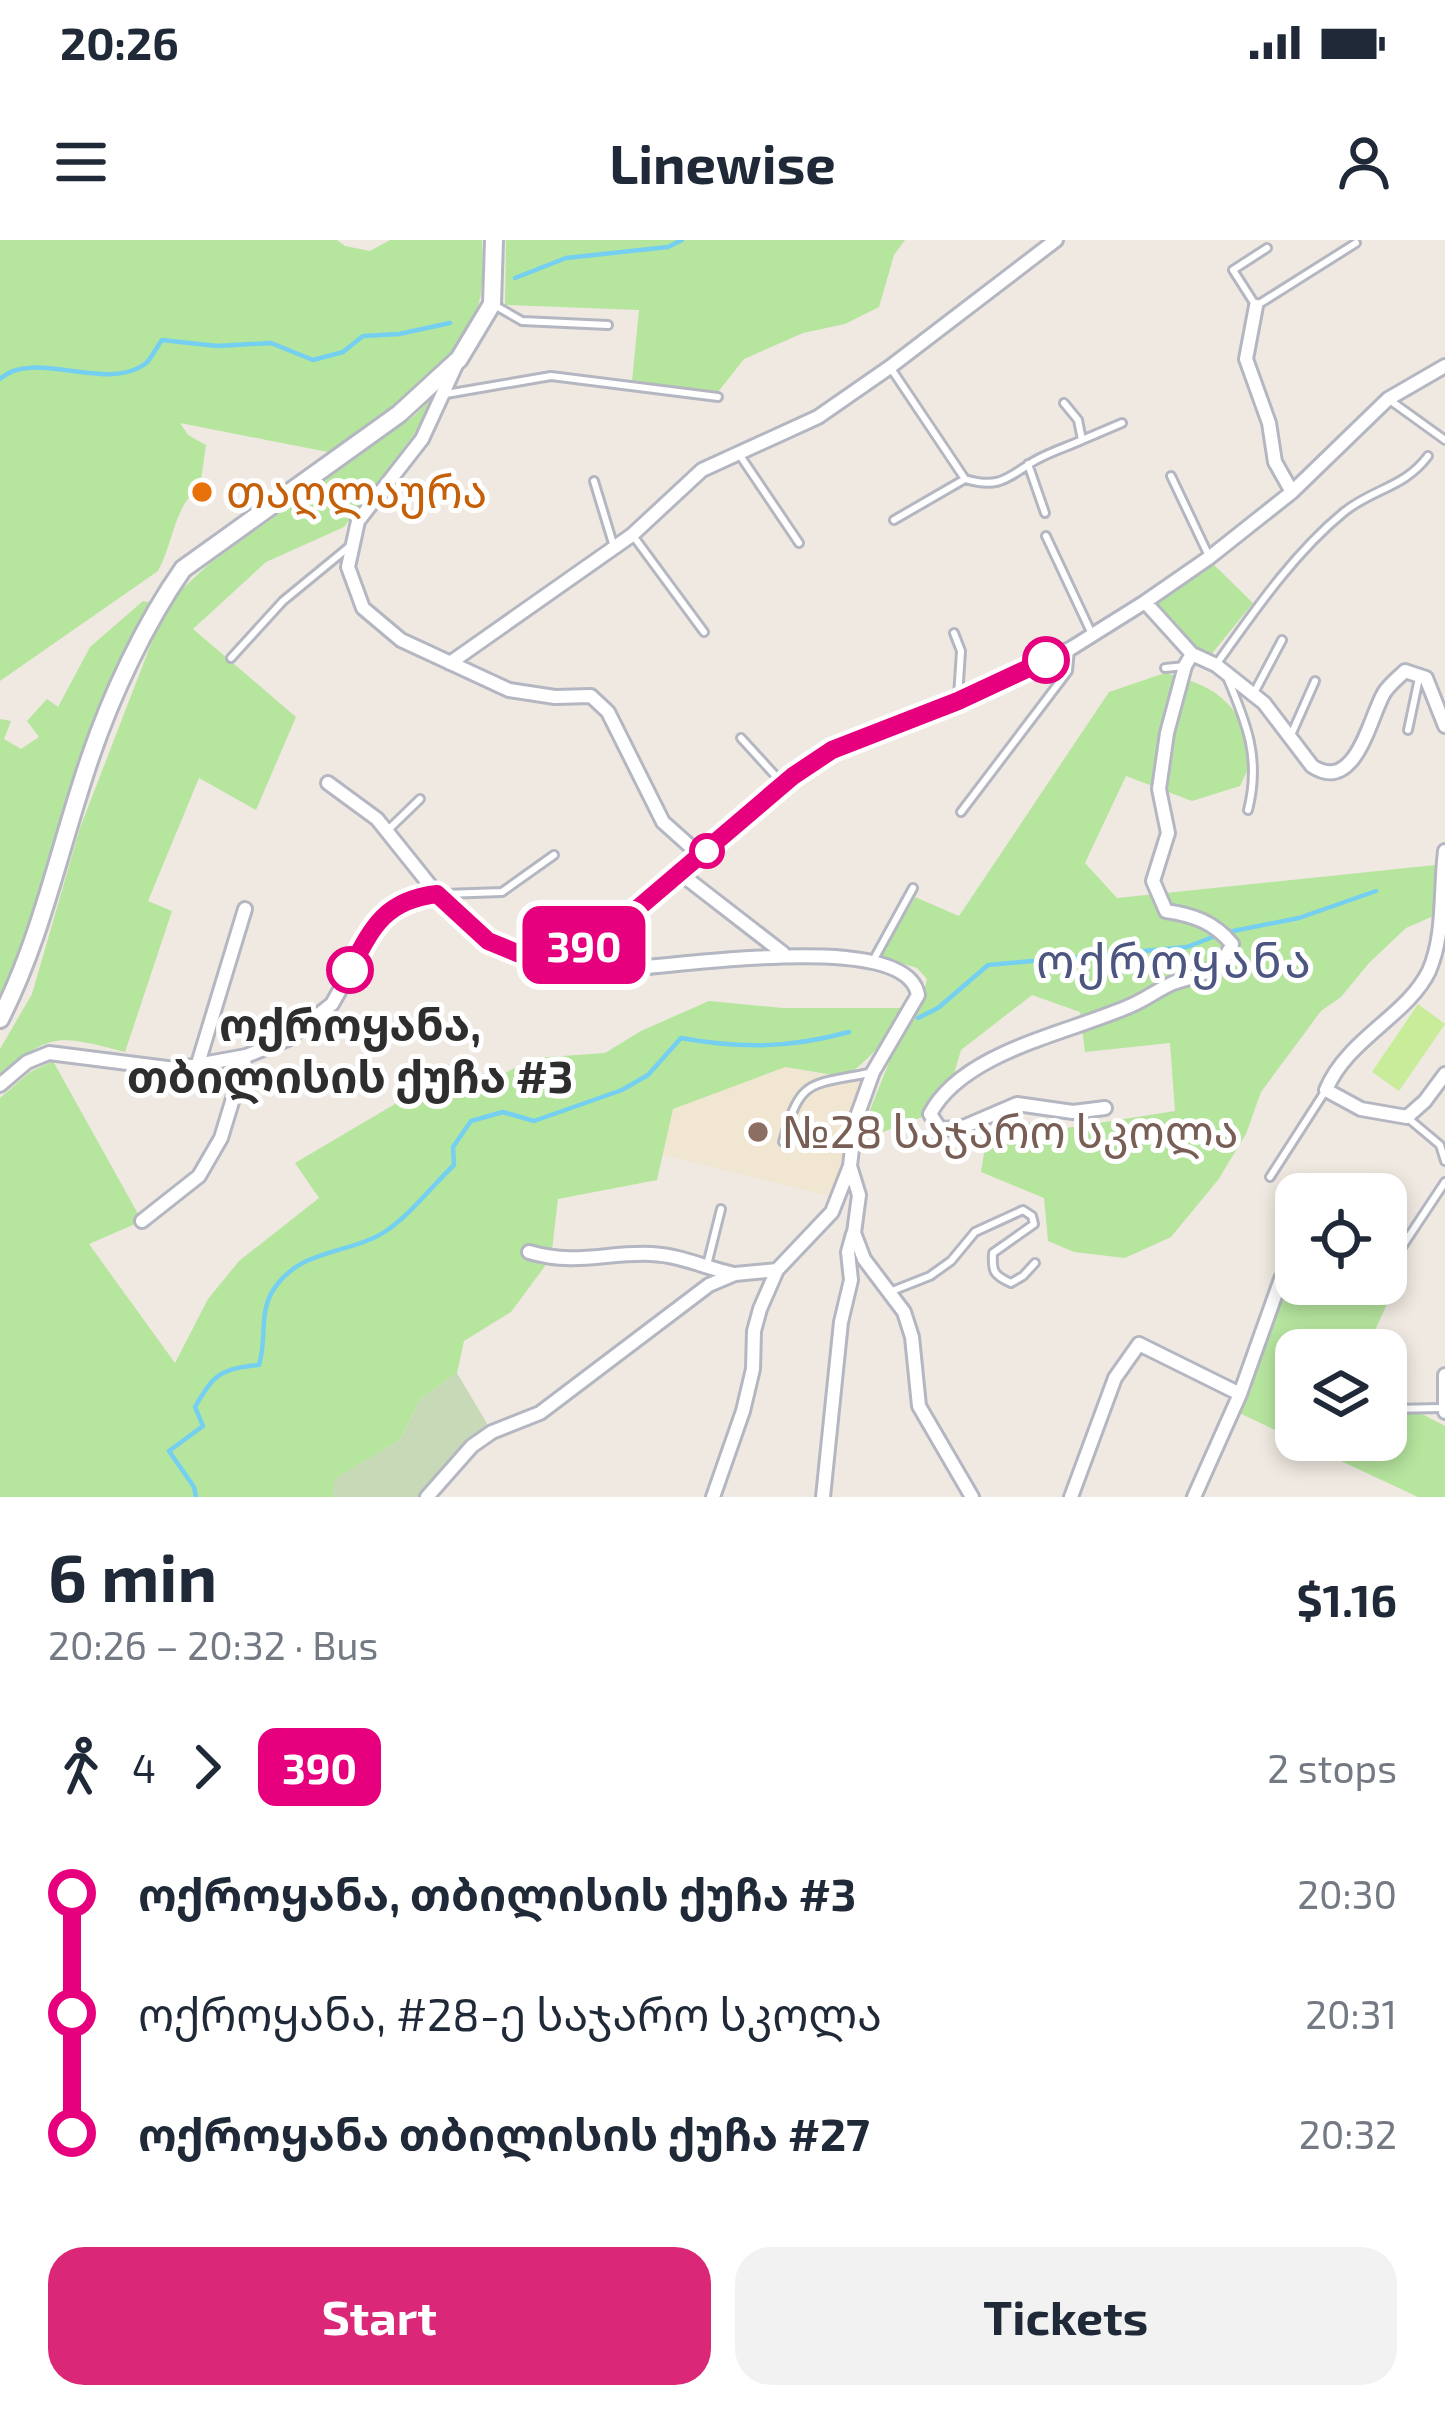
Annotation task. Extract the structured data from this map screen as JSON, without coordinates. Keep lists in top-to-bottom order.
{
  "districts": ["ოქროყანა"],
  "places": ["თაღლაურა", "ოქროყანა, თბილისის ქუჩა #3", "№28 საჯარო სკოლა"],
  "lines": ["bus line 390"],
  "page": {
    "status": "20:26",
    "header": "Linewise",
    "on_map": "390",
    "heading": ["6 min", "20:26 – 20:32 · Bus", "$1.16"],
    "legs": ["4", "390", "2 stops"],
    "list": [
      {
        "name": "ოქროყანა, თბილისის ქუჩა #3",
        "value": "20:30"
      },
      {
        "name": "ოქროყანა, #28-ე საჯარო სკოლა",
        "value": "20:31"
      },
      {
        "name": "ოქროყანა თბილისის ქუჩა #27",
        "value": "20:32"
      }
    ],
    "buttons": ["Start", "Tickets"]
  }
}
